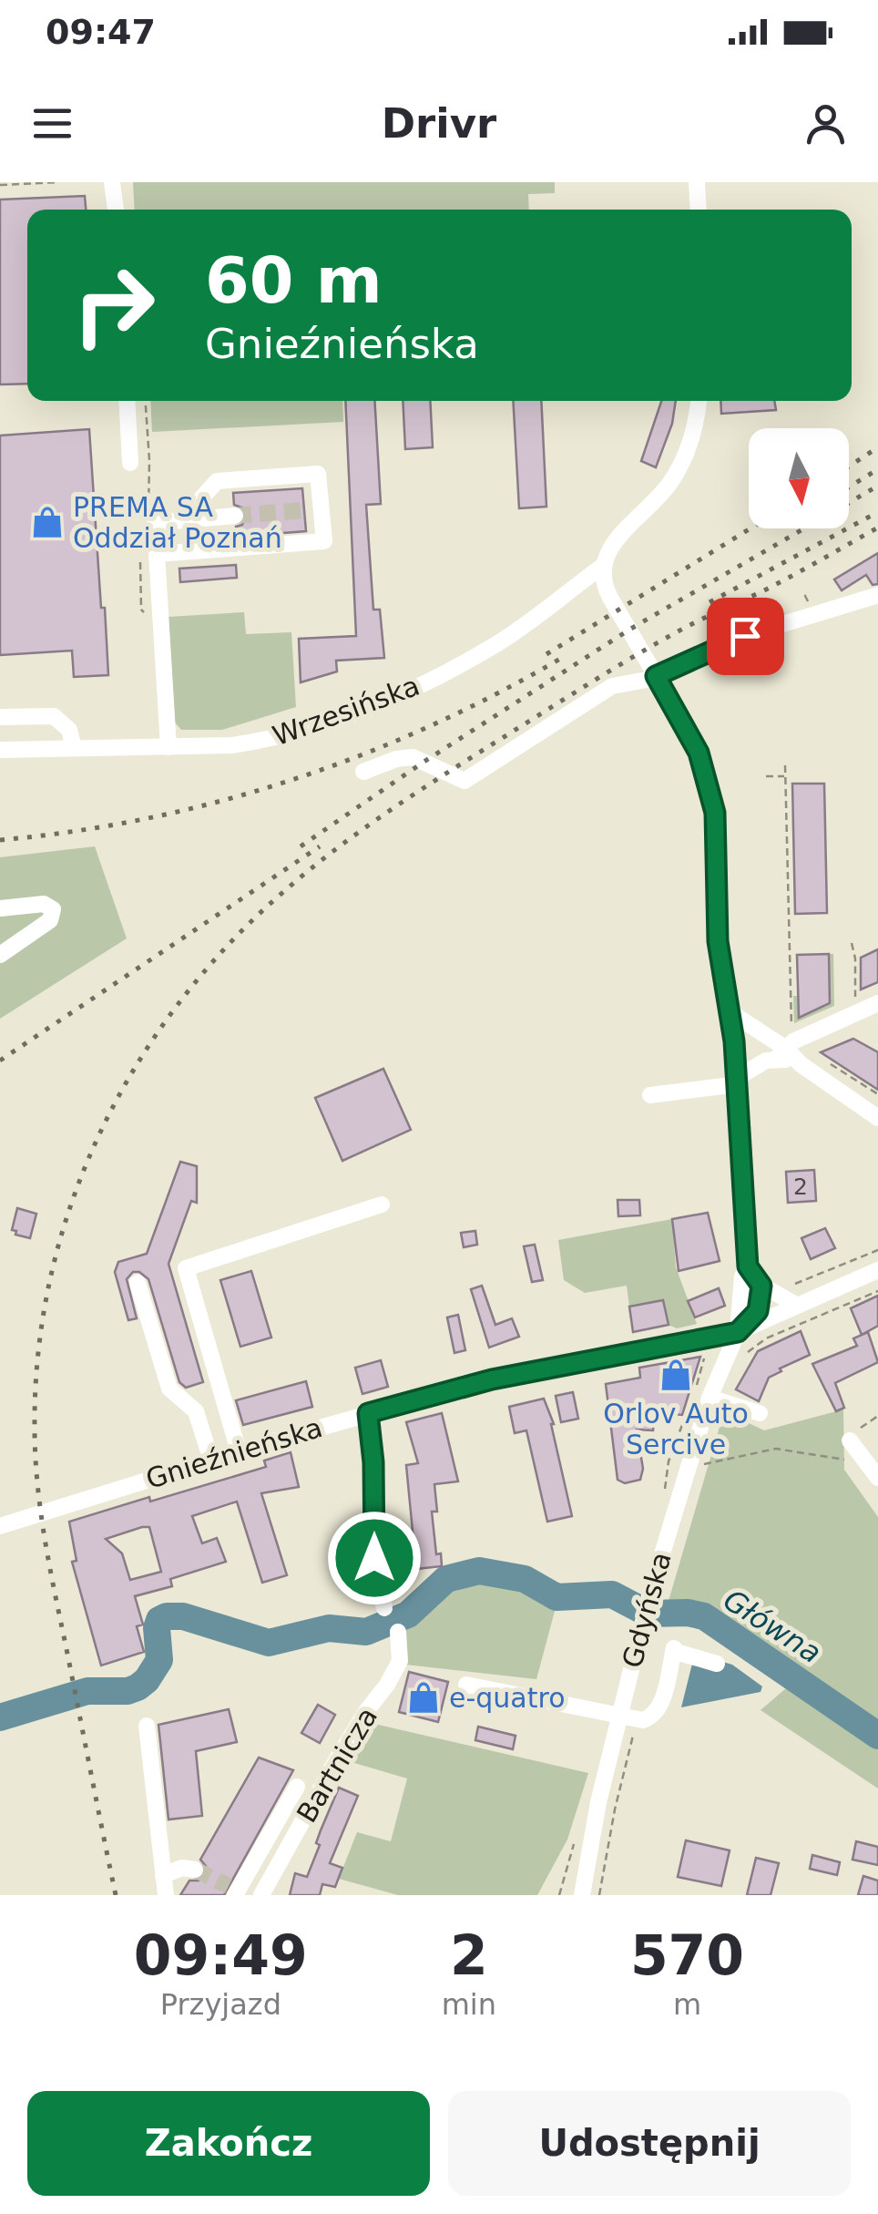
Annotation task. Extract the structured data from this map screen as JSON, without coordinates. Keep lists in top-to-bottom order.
{
  "streets": {
    "street": [
      "Wrzesińska",
      "Gnieźnieńska",
      "Gdyńska",
      "Bartnicza"
    ]
  },
  "crossings": [
    ["Gnieźnieńska", "Gdyńska"]
  ],
  "water": ["Główna"],
  "places": {
    "shop": ["PREMA SA Oddział Poznań", "Orlov Auto Sercive", "e-quatro"]
  },
  "house_numbers": ["2"],
  "north": "bottom",
  "page": {
    "status": "09:47",
    "header": "Drivr",
    "turn": ["60 m", "Gnieźnieńska"],
    "eta": [
      "09:49",
      "Przyjazd",
      "2",
      "min",
      "570",
      "m"
    ],
    "buttons": ["Zakończ", "Udostępnij"]
  }
}
